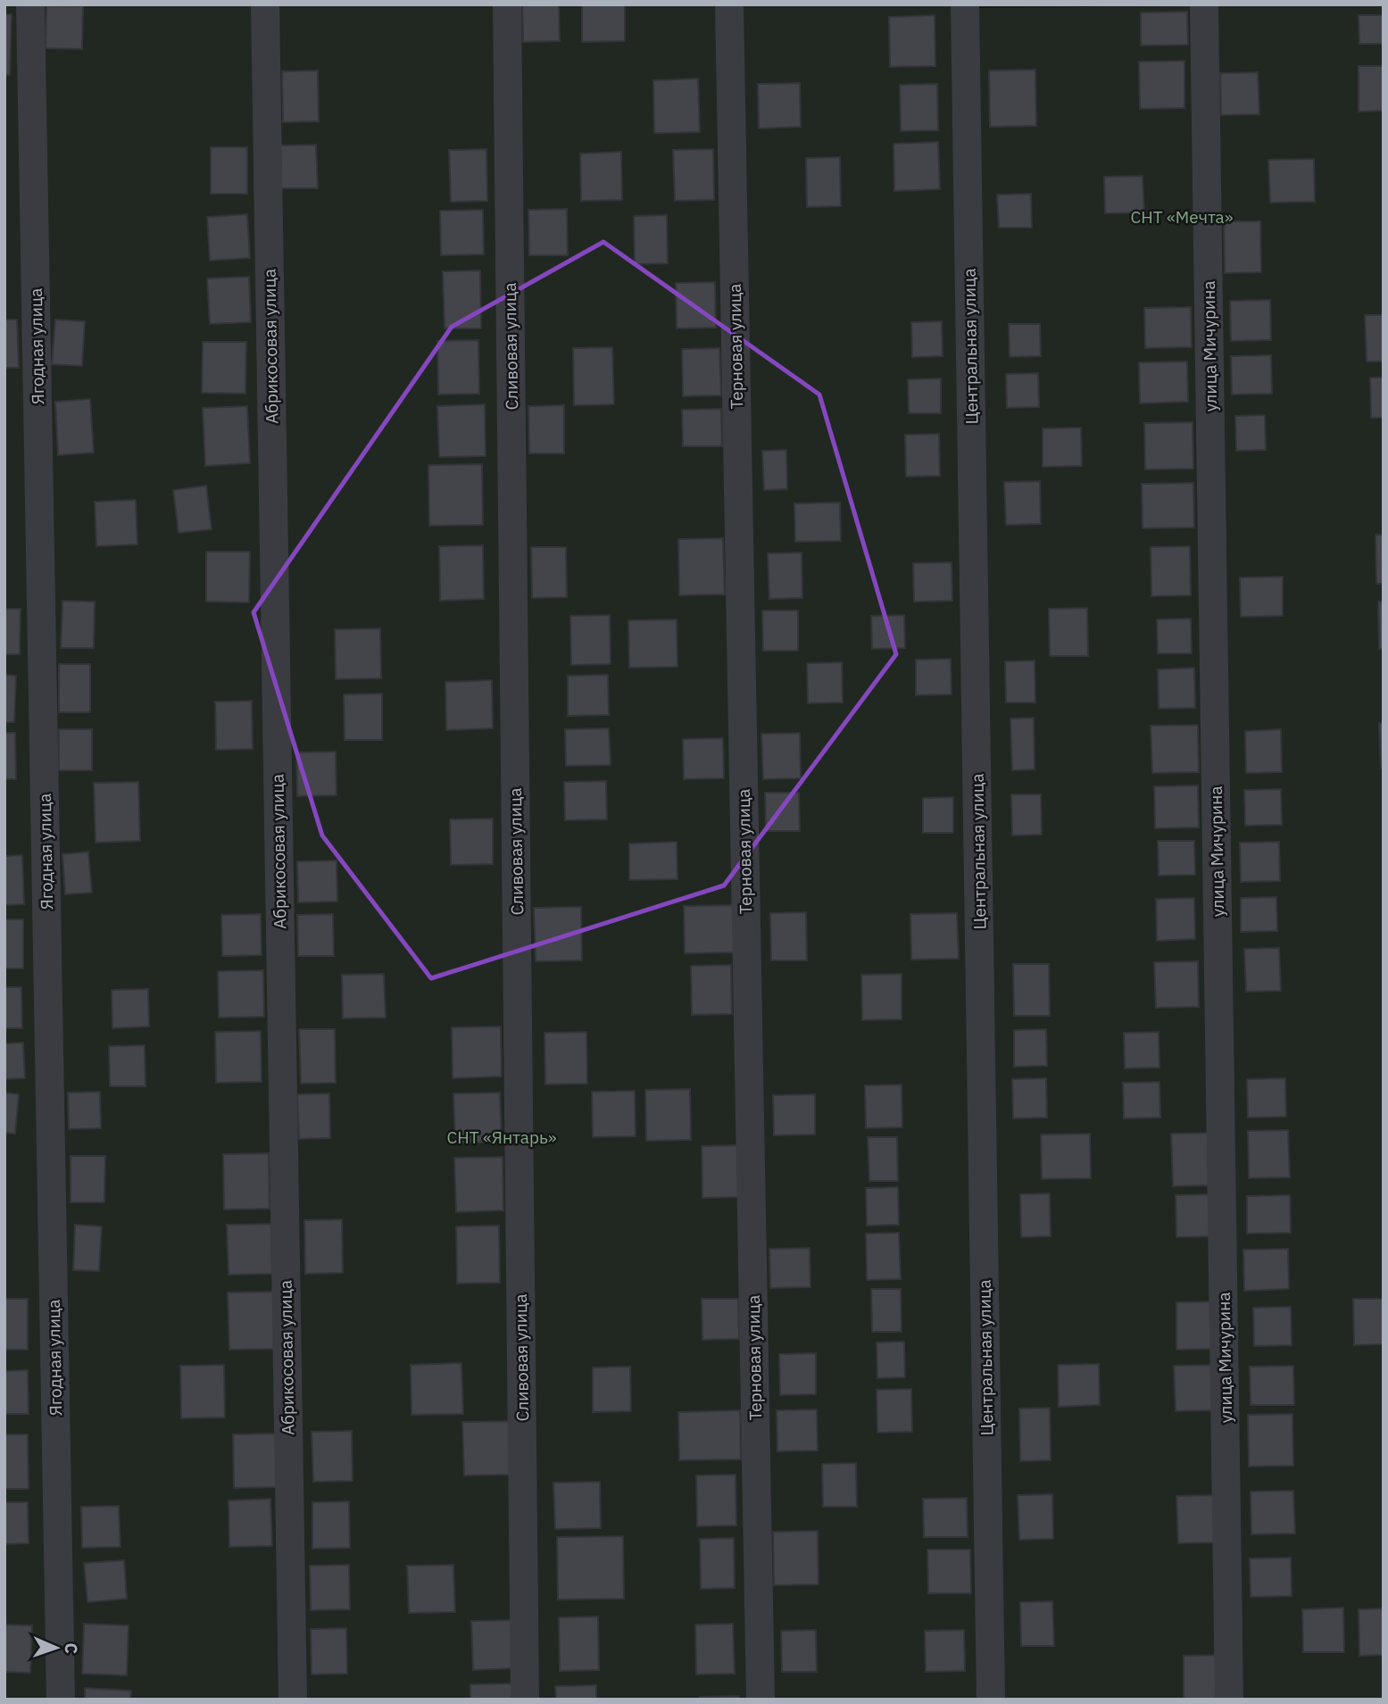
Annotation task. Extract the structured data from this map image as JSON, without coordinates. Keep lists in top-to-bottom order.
{
  "streets": {
    "street": [
      "Ягодная улица",
      "Абрикосовая улица",
      "Сливовая улица",
      "Терновая улица",
      "Центральная улица",
      "улица Мичурина"
    ]
  },
  "parks": ["СНТ «Мечта»", "СНТ «Янтарь»"],
  "north": "right"
}
